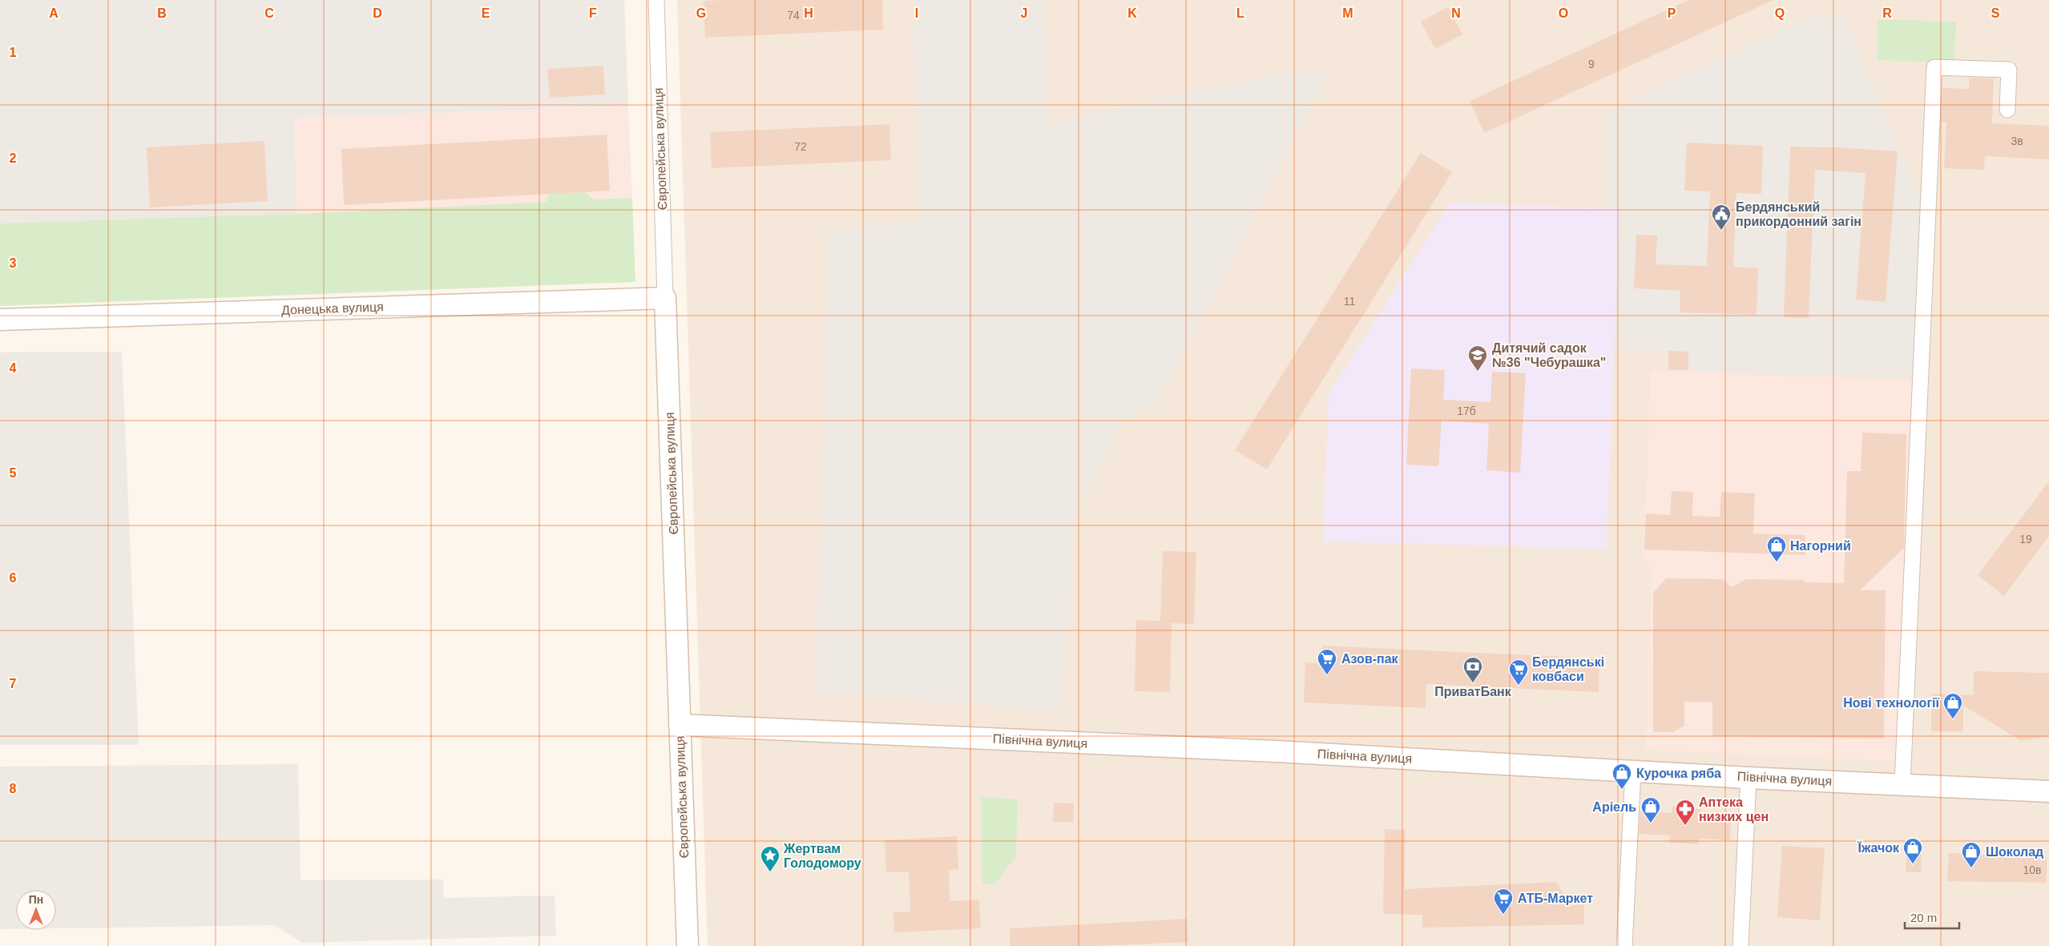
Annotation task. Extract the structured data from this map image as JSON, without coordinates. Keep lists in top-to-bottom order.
{
  "streets": {
    "street": ["Європейська вулиця", "Донецька вулиця", "Північна вулиця"]
  },
  "crossings": [
    ["Європейська вулиця", "Донецька вулиця"],
    ["Європейська вулиця", "Північна вулиця"]
  ],
  "places": {
    "public building": ["Бердянський прикордонний загін"],
    "school or university": ["Дитячий садок №36 \"Чебурашка\""],
    "shop": [
      "Нагорний",
      "Нові технології",
      "Курочка ряба",
      "Аріель",
      "Їжачок",
      "Шоколад"
    ],
    "supermarket": ["Азов-пак", "Бердянські ковбаси", "АТБ-Маркет"],
    "bank": ["ПриватБанк"],
    "pharmacy": ["Аптека низких цен"],
    "place": ["Жертвам Голодомору"]
  },
  "house_numbers": [
    "74",
    "9",
    "3в",
    "72",
    "11",
    "17б",
    "19",
    "10в"
  ],
  "scale_bar": "20 m",
  "north": "top",
  "grid": {
    "columns": [
      "A",
      "B",
      "C",
      "D",
      "E",
      "F",
      "G",
      "H",
      "I",
      "J",
      "K",
      "L",
      "M",
      "N",
      "O",
      "P",
      "Q",
      "R",
      "S"
    ],
    "rows": [
      "1",
      "2",
      "3",
      "4",
      "5",
      "6",
      "7",
      "8"
    ]
  }
}
